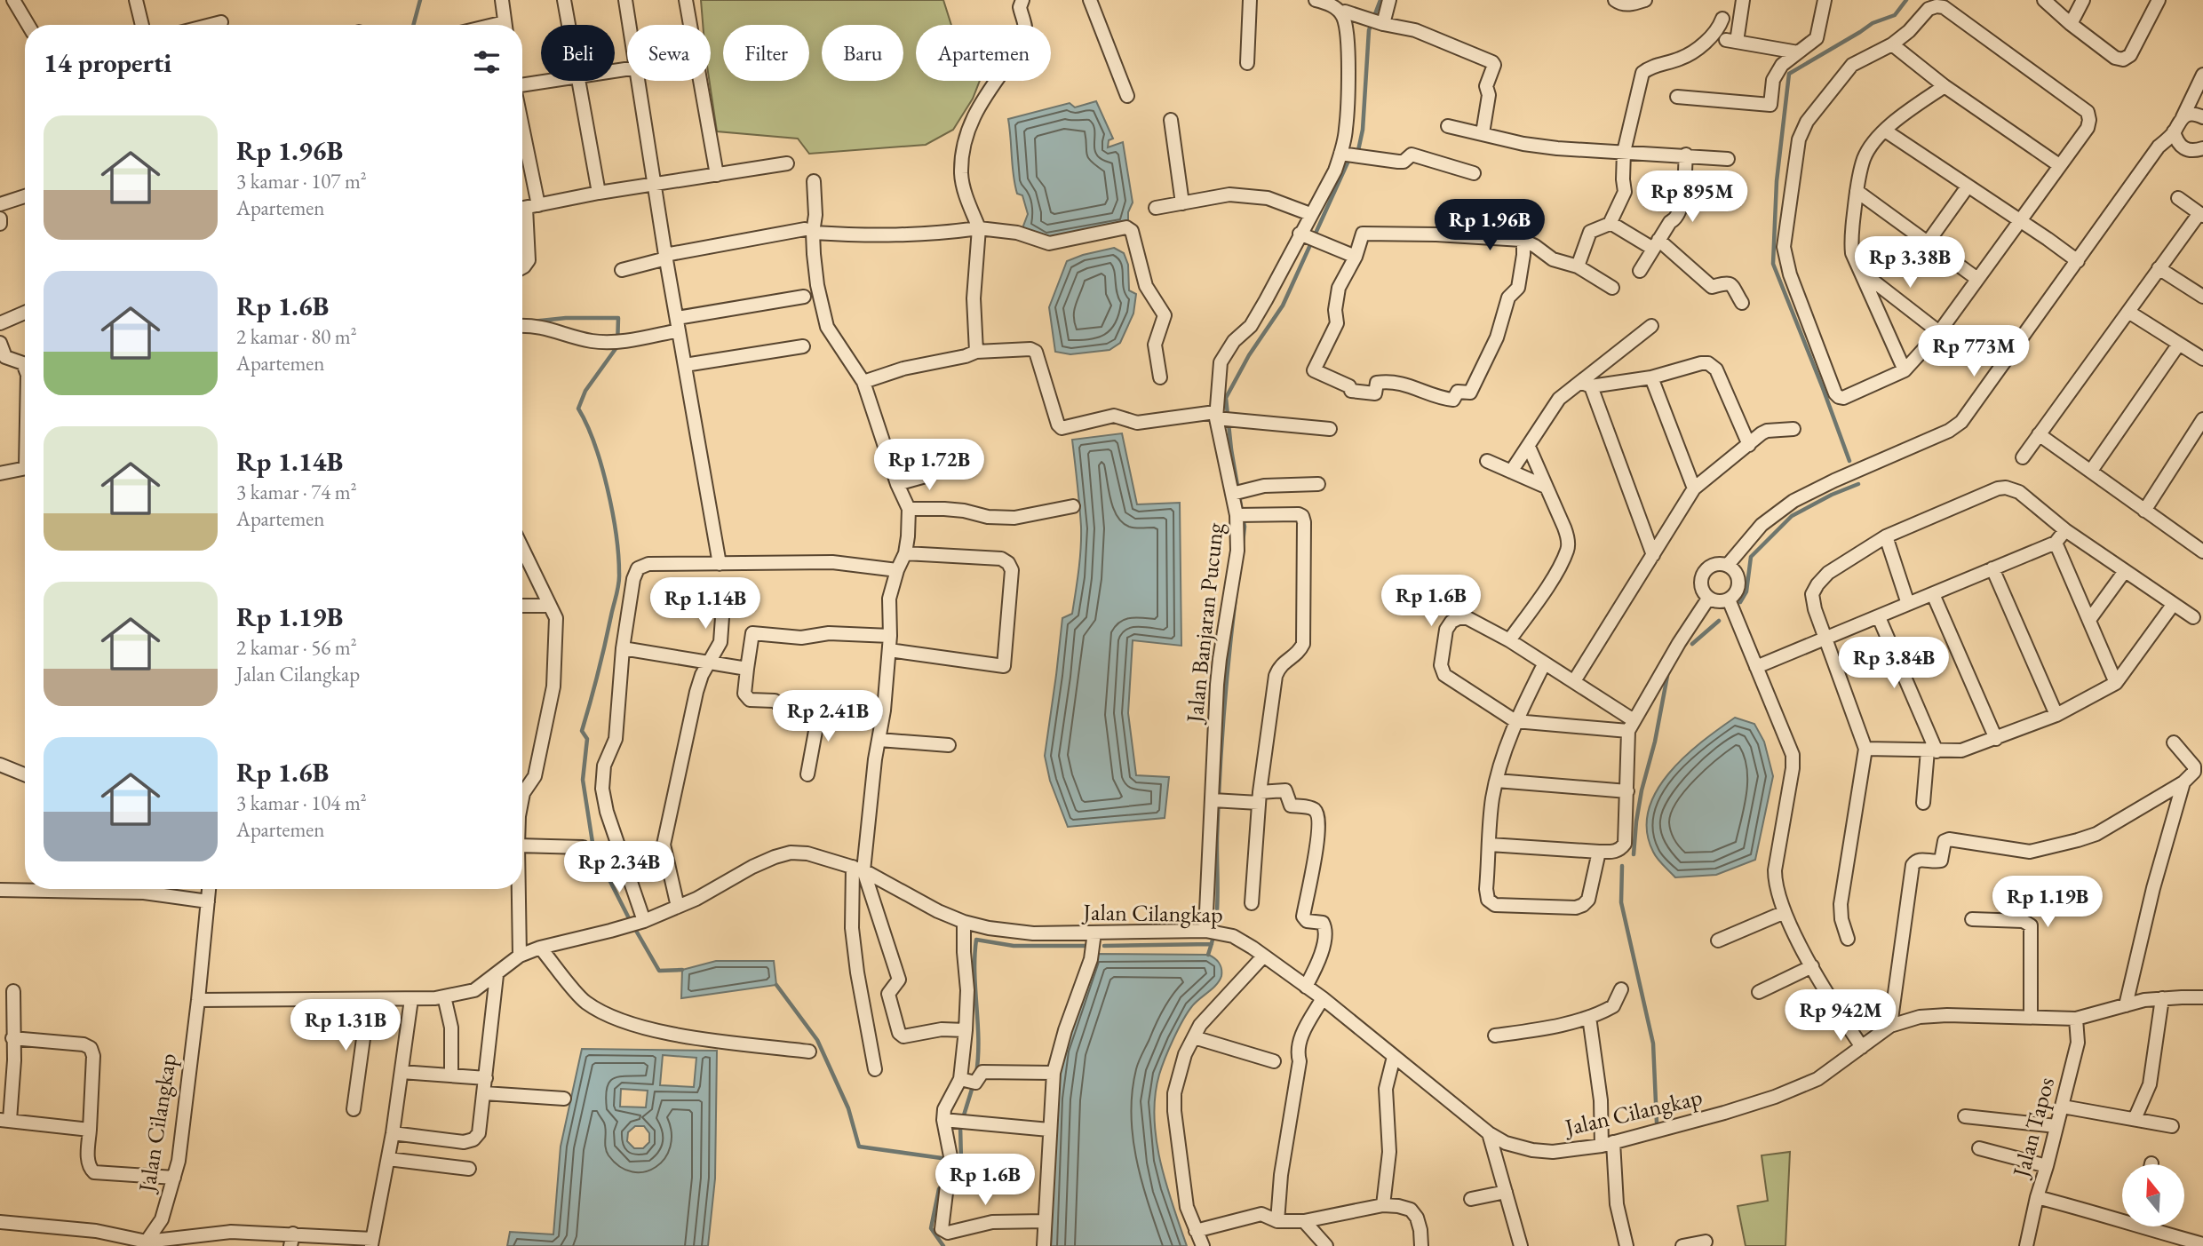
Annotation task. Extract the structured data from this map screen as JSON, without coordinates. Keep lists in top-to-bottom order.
{
  "streets": {
    "street": ["Jalan Banjaran Pucung", "Jalan Cilangkap", "Jalan Tapos"]
  },
  "crossings": [
    ["Jalan Banjaran Pucung", "Jalan Cilangkap"],
    ["Jalan Cilangkap", "Jalan Tapos"]
  ],
  "north": "top",
  "page": {
    "chip": [
      "Beli",
      "Sewa",
      "Filter",
      "Baru",
      "Apartemen"
    ],
    "heading": "14 properti",
    "list": [
      {
        "name": "Rp 1.96B",
        "note": "3 kamar · 107 m² · Apartemen"
      },
      {
        "name": "Rp 1.6B",
        "note": "2 kamar · 80 m² · Apartemen"
      },
      {
        "name": "Rp 1.14B",
        "note": "3 kamar · 74 m² · Apartemen"
      },
      {
        "name": "Rp 1.19B",
        "note": "2 kamar · 56 m² · Jalan Cilangkap"
      },
      {
        "name": "Rp 1.6B",
        "note": "3 kamar · 104 m² · Apartemen"
      }
    ],
    "price": [
      "Rp 895M",
      "Rp 1.96B",
      "Rp 3.38B",
      "Rp 773M",
      "Rp 1.72B",
      "Rp 1.6B",
      "Rp 1.14B",
      "Rp 3.84B",
      "Rp 2.41B",
      "Rp 2.34B",
      "Rp 1.19B",
      "Rp 942M",
      "Rp 1.31B",
      "Rp 1.6B"
    ]
  }
}
